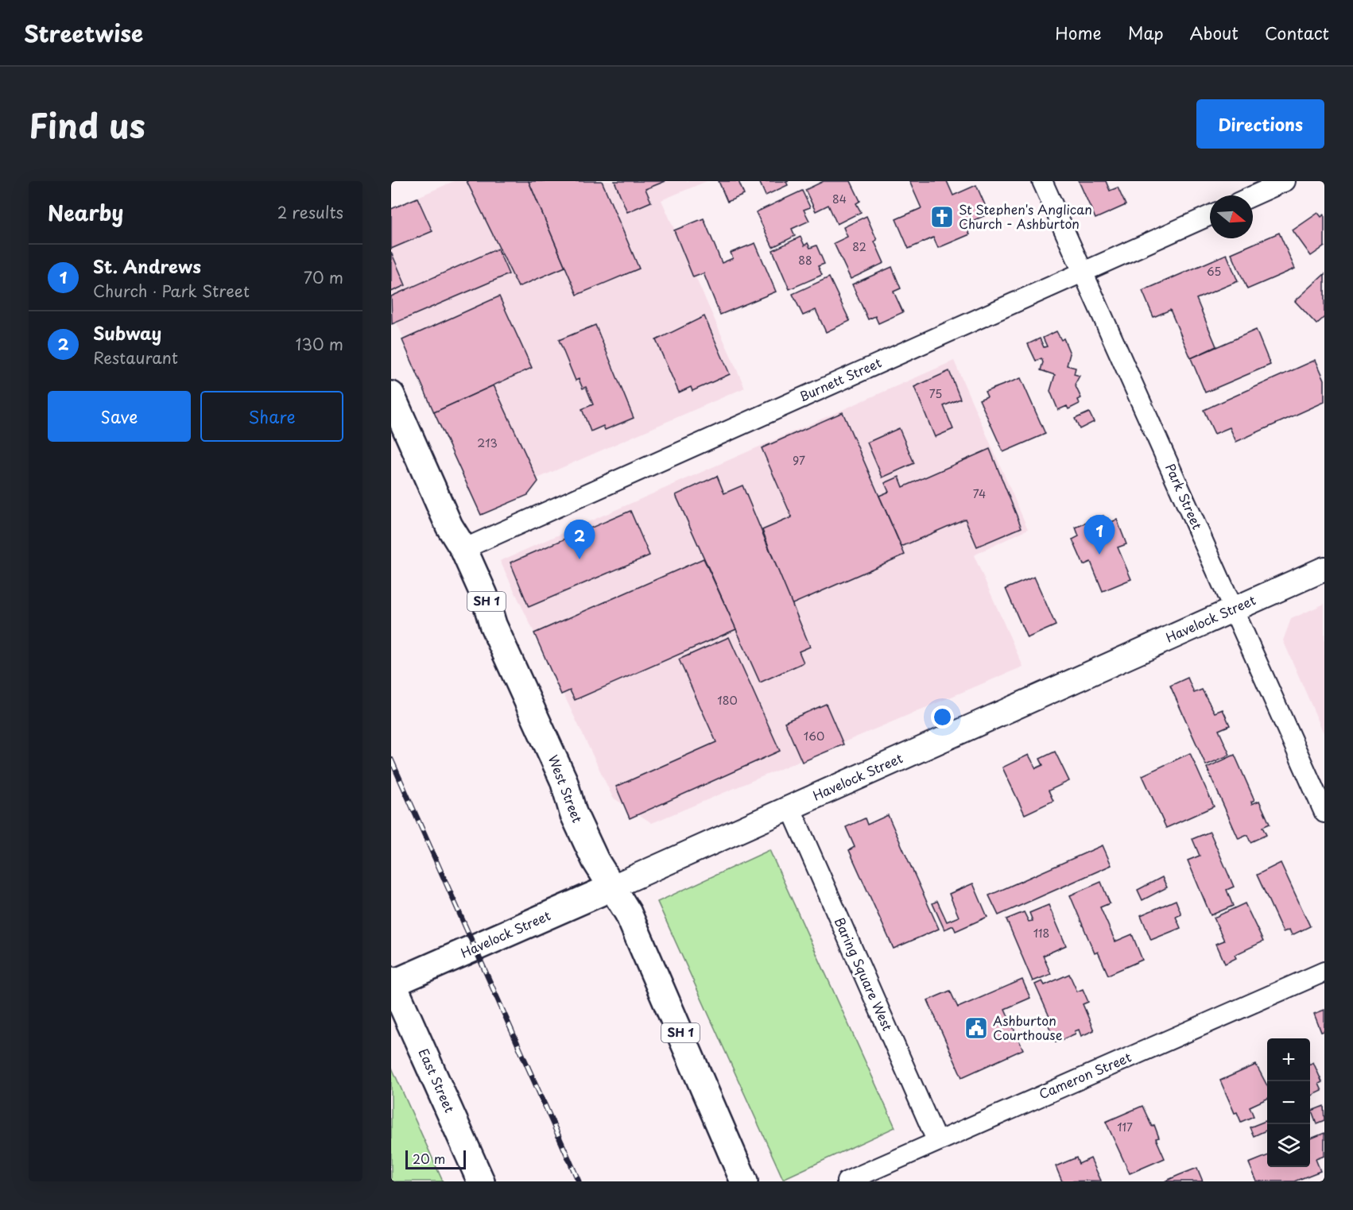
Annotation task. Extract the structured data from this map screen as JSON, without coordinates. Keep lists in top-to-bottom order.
{
  "streets": {
    "main road": [
      "SH 1",
      "Havelock Street",
      "West Street",
      "East Street"
    ],
    "street": [
      "Burnett Street",
      "Park Street",
      "Baring Square West",
      "Cameron Street"
    ]
  },
  "crossings": [
    ["Burnett Street", "Park Street"],
    ["Burnett Street", "West Street"],
    ["Park Street", "Havelock Street"],
    ["Havelock Street", "West Street"],
    ["Havelock Street", "Baring Square West"],
    ["Havelock Street", "East Street"],
    ["Baring Square West", "Cameron Street"]
  ],
  "places": {
    "church": ["St Stephen's Anglican Church - Ashburton"],
    "public building": ["Ashburton Courthouse"]
  },
  "house_numbers": [
    "84",
    "82",
    "88",
    "65",
    "75",
    "213",
    "97",
    "74",
    "180",
    "160",
    "118",
    "117"
  ],
  "scale_bar": "20 m",
  "north": "right",
  "page": {
    "header": "Streetwise",
    "nav": [
      "Home",
      "Map",
      "About",
      "Contact"
    ],
    "title": "Find us",
    "buttons": [
      "Directions",
      ["Save", "Share"]
    ],
    "heading": ["Nearby", "2 results"],
    "list": [
      {
        "mark": "1",
        "name": "St. Andrews",
        "note": "Church · Park Street",
        "value": "70 m"
      },
      {
        "mark": "2",
        "name": "Subway",
        "note": "Restaurant",
        "value": "130 m"
      }
    ],
    "pins": ["1", "2"],
    "map_buttons": ["+", "−"],
    "scale": "20 m"
  }
}
